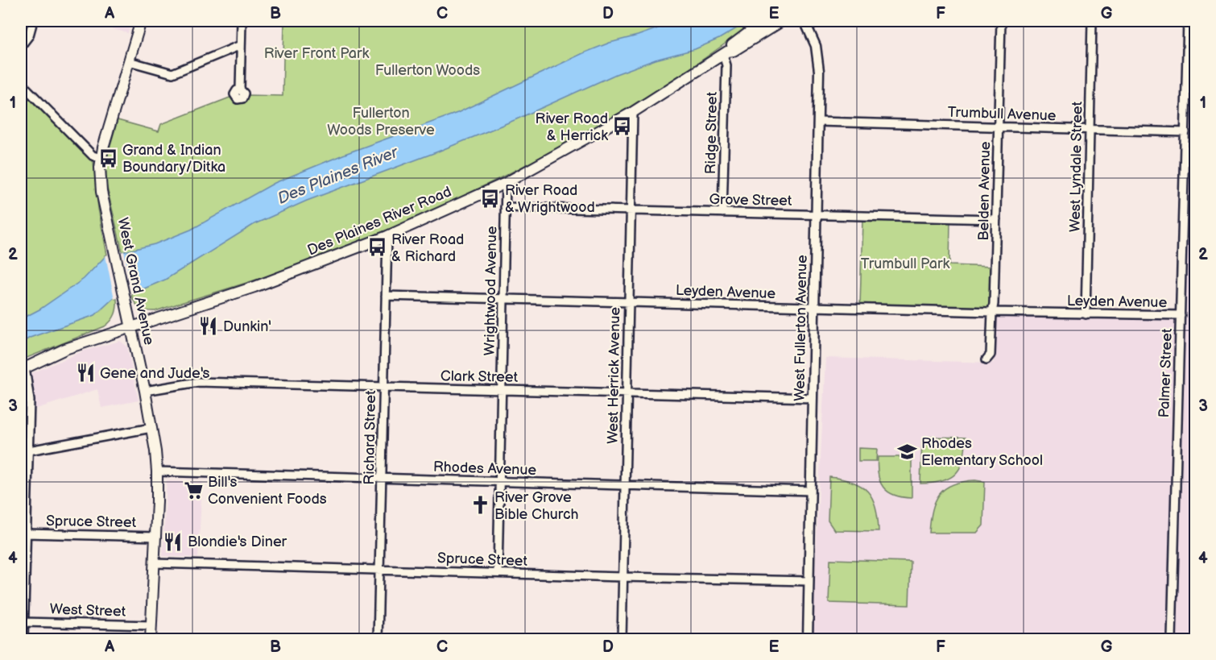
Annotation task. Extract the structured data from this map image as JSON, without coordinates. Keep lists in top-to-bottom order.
{
  "streets": {
    "main road": ["Des Plaines River Road", "West Grand Avenue"],
    "street": [
      "Trumbull Avenue",
      "Ridge Street",
      "West Lyndale Street",
      "Belden Avenue",
      "Grove Street",
      "Wrightwood Avenue",
      "Leyden Avenue",
      "West Fullerton Avenue",
      "Palmer Street",
      "West Herrick Avenue",
      "Clark Street",
      "Richard Street",
      "Rhodes Avenue",
      "Spruce Street",
      "West Street"
    ]
  },
  "crossings": [
    ["Trumbull Avenue", "West Lyndale Street"],
    ["Trumbull Avenue", "Belden Avenue"],
    ["Trumbull Avenue", "West Fullerton Avenue"],
    ["Trumbull Avenue", "Palmer Street"],
    ["Ridge Street", "Grove Street"],
    ["Ridge Street", "Des Plaines River Road"],
    ["West Lyndale Street", "Leyden Avenue"],
    ["Belden Avenue", "Grove Street"],
    ["Belden Avenue", "Leyden Avenue"],
    ["Grove Street", "Wrightwood Avenue"],
    ["Grove Street", "West Fullerton Avenue"],
    ["Grove Street", "West Herrick Avenue"],
    ["Des Plaines River Road", "West Grand Avenue"],
    ["Des Plaines River Road", "Wrightwood Avenue"],
    ["Des Plaines River Road", "West Herrick Avenue"],
    ["Des Plaines River Road", "Richard Street"],
    ["West Grand Avenue", "Clark Street"],
    ["West Grand Avenue", "Rhodes Avenue"],
    ["West Grand Avenue", "Spruce Street"],
    ["West Grand Avenue", "West Street"],
    ["Wrightwood Avenue", "Leyden Avenue"],
    ["Wrightwood Avenue", "Clark Street"],
    ["Wrightwood Avenue", "Rhodes Avenue"],
    ["Wrightwood Avenue", "Spruce Street"],
    ["Leyden Avenue", "West Fullerton Avenue"],
    ["Leyden Avenue", "Palmer Street"],
    ["Leyden Avenue", "West Herrick Avenue"],
    ["Leyden Avenue", "Richard Street"],
    ["West Fullerton Avenue", "Clark Street"],
    ["West Fullerton Avenue", "Rhodes Avenue"],
    ["West Fullerton Avenue", "Spruce Street"],
    ["West Herrick Avenue", "Clark Street"],
    ["West Herrick Avenue", "Rhodes Avenue"],
    ["West Herrick Avenue", "Spruce Street"],
    ["Clark Street", "Richard Street"],
    ["Richard Street", "Rhodes Avenue"],
    ["Richard Street", "Spruce Street"]
  ],
  "water": ["Des Plaines River"],
  "parks": [
    "River Front Park",
    "Fullerton Woods",
    "Fullerton Woods Preserve",
    "Trumbull Park"
  ],
  "places": {
    "bus stop": [
      "River Road & Herrick",
      "Grand & Indian Boundary/Ditka",
      "River Road & Wrightwood",
      "River Road & Richard"
    ],
    "restaurant": ["Dunkin'", "Gene and Jude's", "Blondie's Diner"],
    "school or university": ["Rhodes Elementary School"],
    "supermarket": ["Bill's Convenient Foods"],
    "church": ["River Grove Bible Church"]
  },
  "grid": {
    "columns": [
      "A",
      "B",
      "C",
      "D",
      "E",
      "F",
      "G"
    ],
    "rows": [
      "1",
      "2",
      "3",
      "4"
    ]
  }
}
